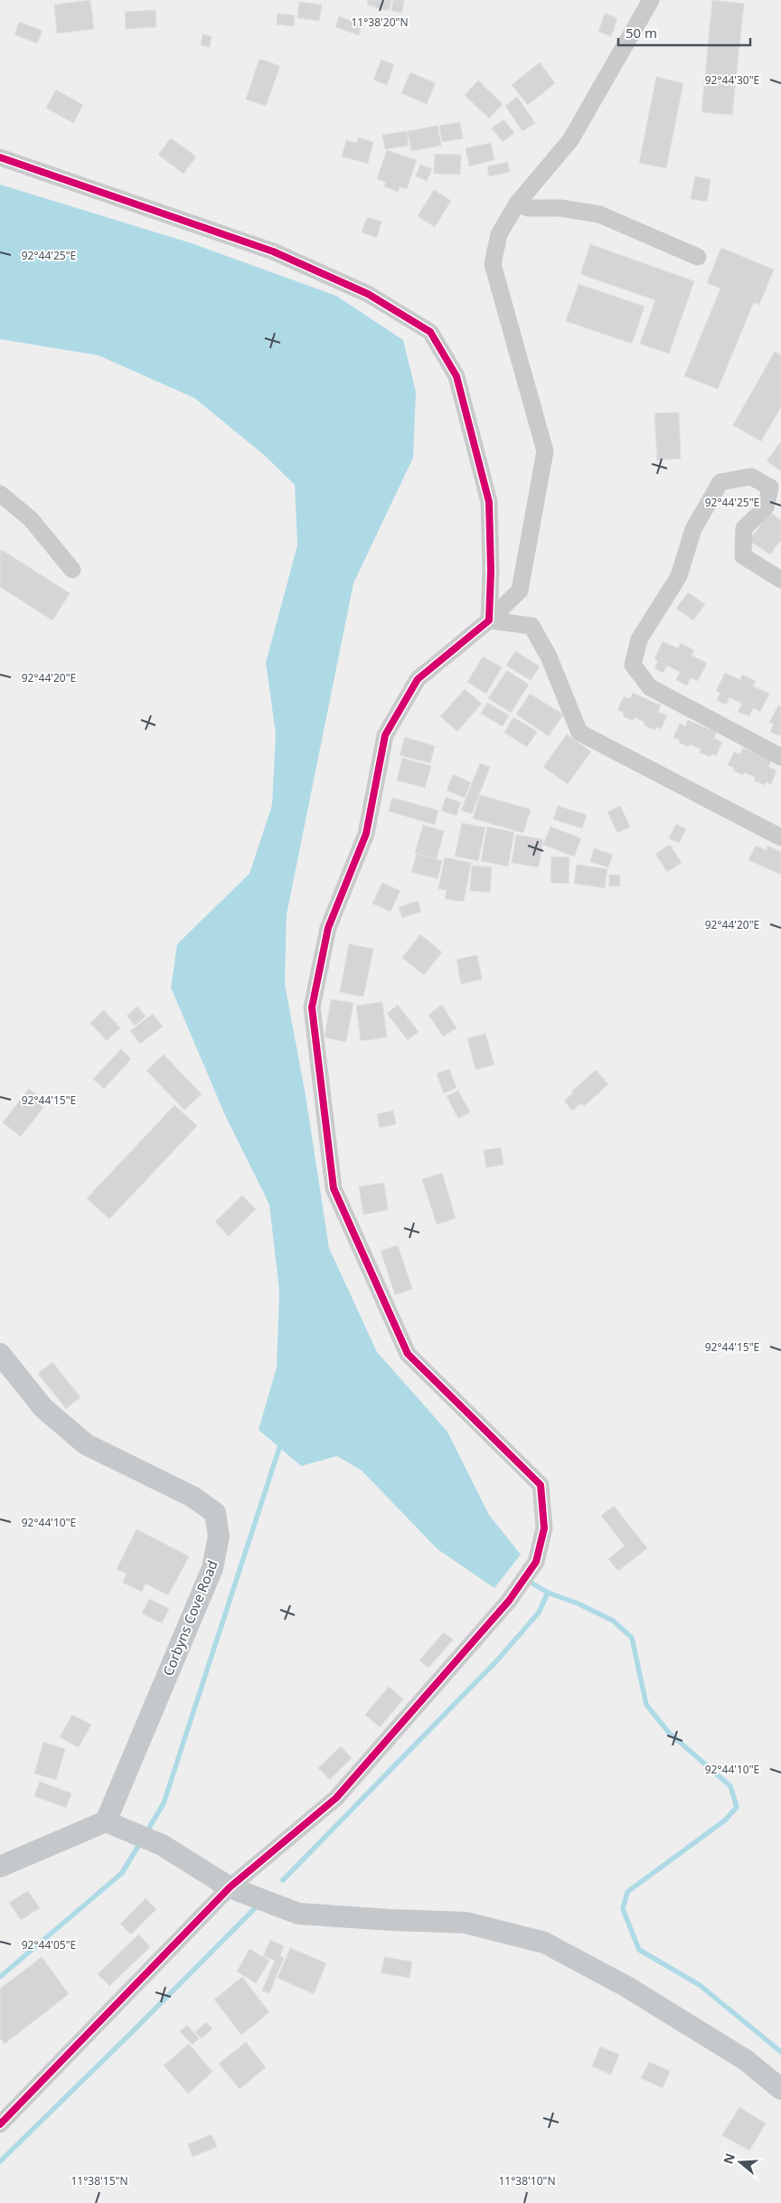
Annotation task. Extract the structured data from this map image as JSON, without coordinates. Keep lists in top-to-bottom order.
{
  "streets": {
    "main road": ["Corbyns Cove Road"]
  },
  "scale_bar": "50 m",
  "north": "left",
  "coordinates": [
    "11°38'20\"N",
    "92°44'30\"E",
    "92°44'25\"E",
    "92°44'20\"E",
    "92°44'15\"E",
    "92°44'10\"E",
    "92°44'05\"E",
    "11°38'15\"N",
    "11°38'10\"N"
  ]
}
